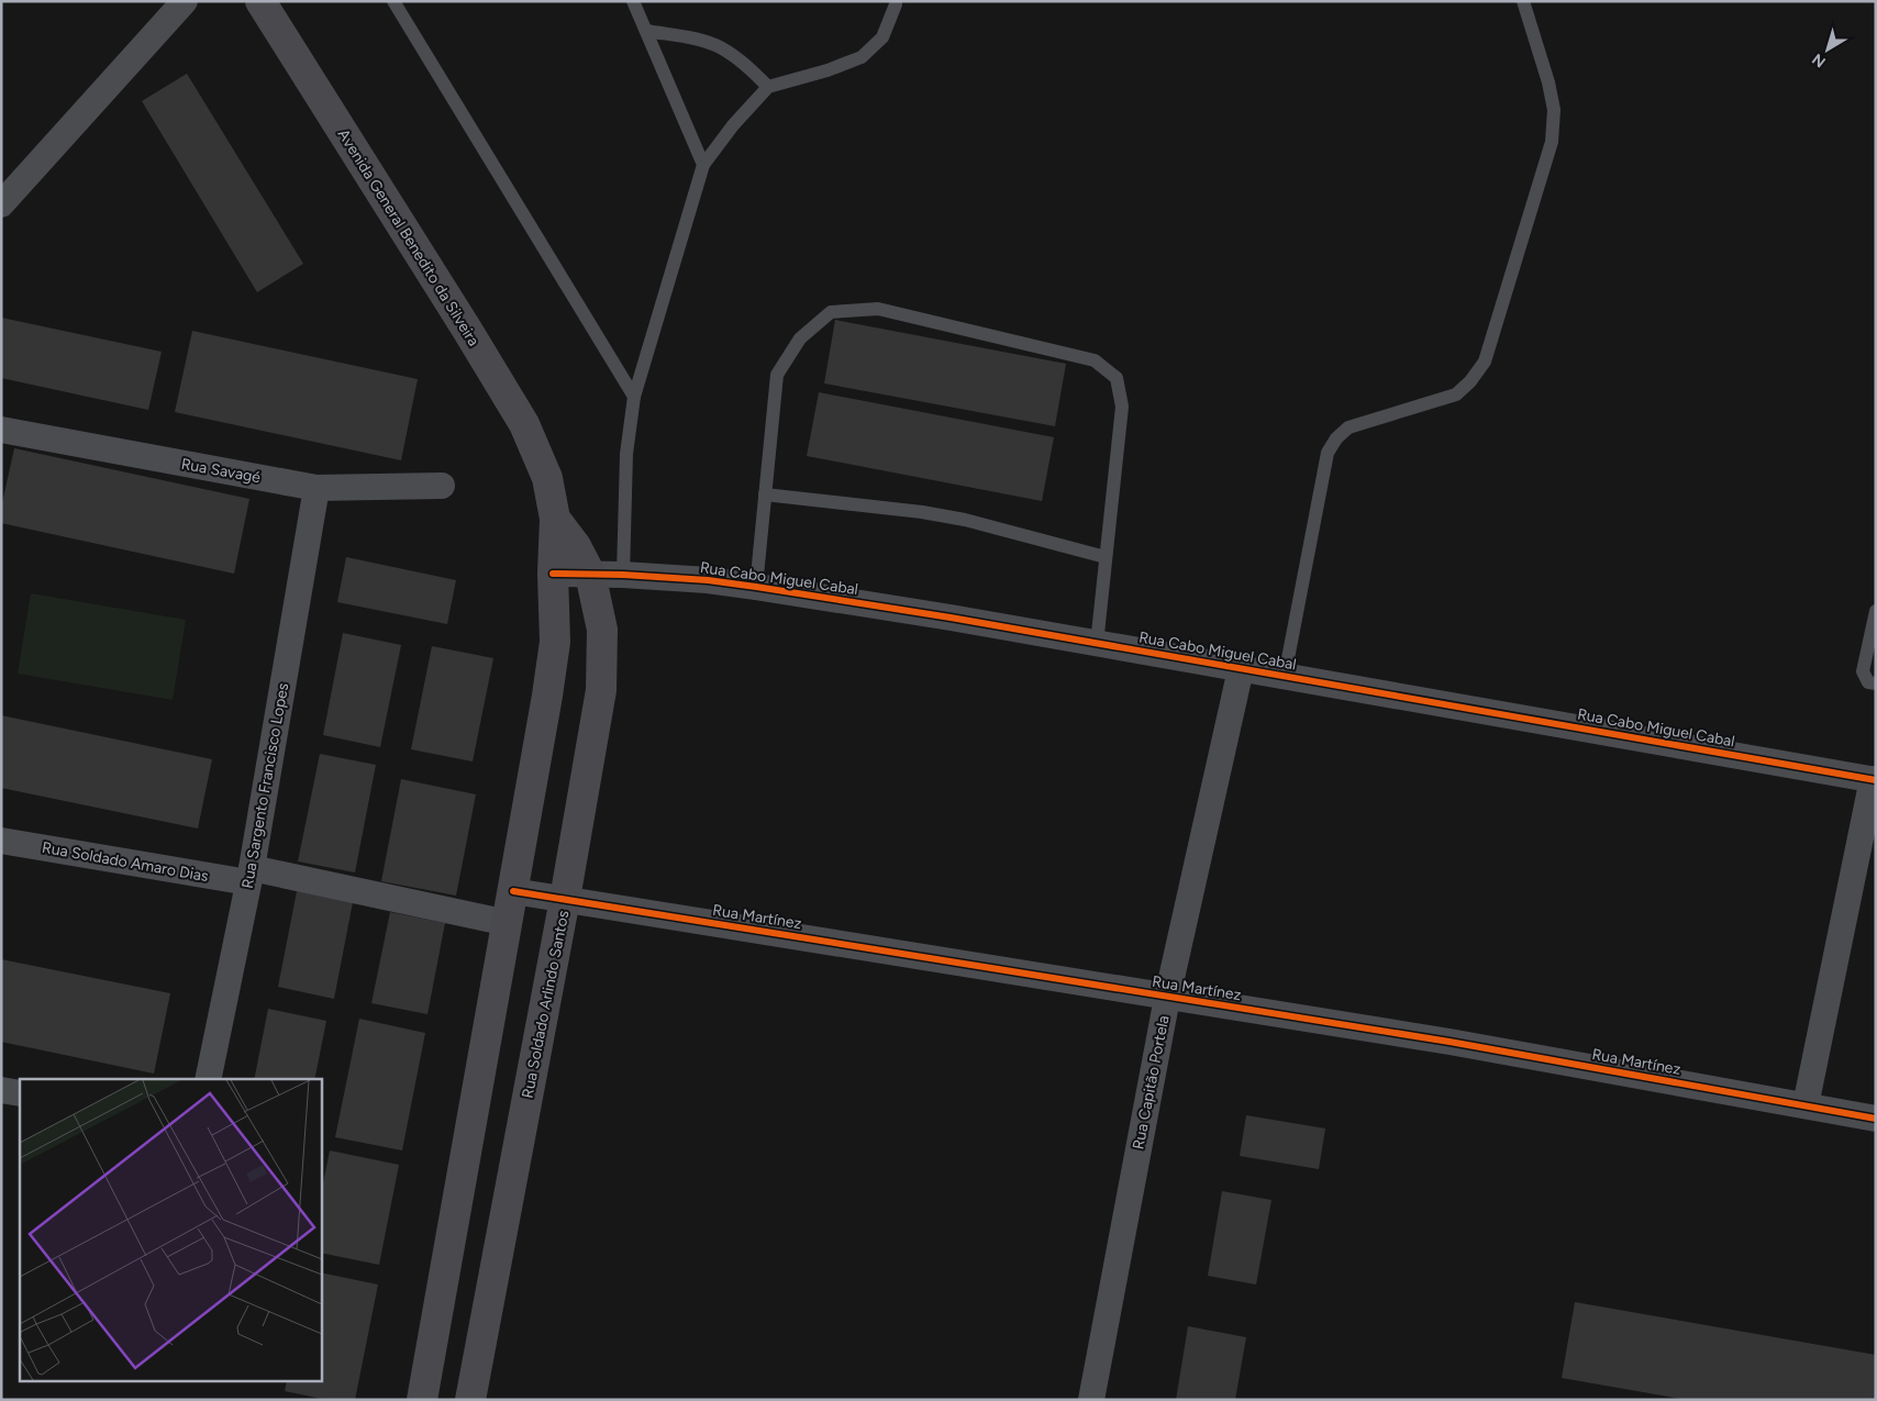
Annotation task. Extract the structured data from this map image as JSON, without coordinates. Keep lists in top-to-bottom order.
{
  "streets": {
    "main road": ["Avenida General Benedito da Silveira", "Rua Soldado Arlindo Santos"],
    "street": [
      "Rua Savagé",
      "Rua Cabo Miguel Cabal",
      "Rua Sargento Francisco Lopes",
      "Rua Soldado Amaro Dias",
      "Rua Martínez",
      "Rua Capitão Portela"
    ]
  },
  "crossings": [
    ["Avenida General Benedito da Silveira", "Rua Soldado Arlindo Santos"],
    ["Rua Savagé", "Rua Sargento Francisco Lopes"],
    ["Rua Cabo Miguel Cabal", "Rua Soldado Arlindo Santos"],
    ["Rua Cabo Miguel Cabal", "Rua Capitão Portela"],
    ["Rua Sargento Francisco Lopes", "Rua Soldado Amaro Dias"],
    ["Rua Soldado Amaro Dias", "Rua Soldado Arlindo Santos"],
    ["Rua Martínez", "Rua Soldado Arlindo Santos"],
    ["Rua Martínez", "Rua Capitão Portela"]
  ],
  "north": "bottom left"
}
